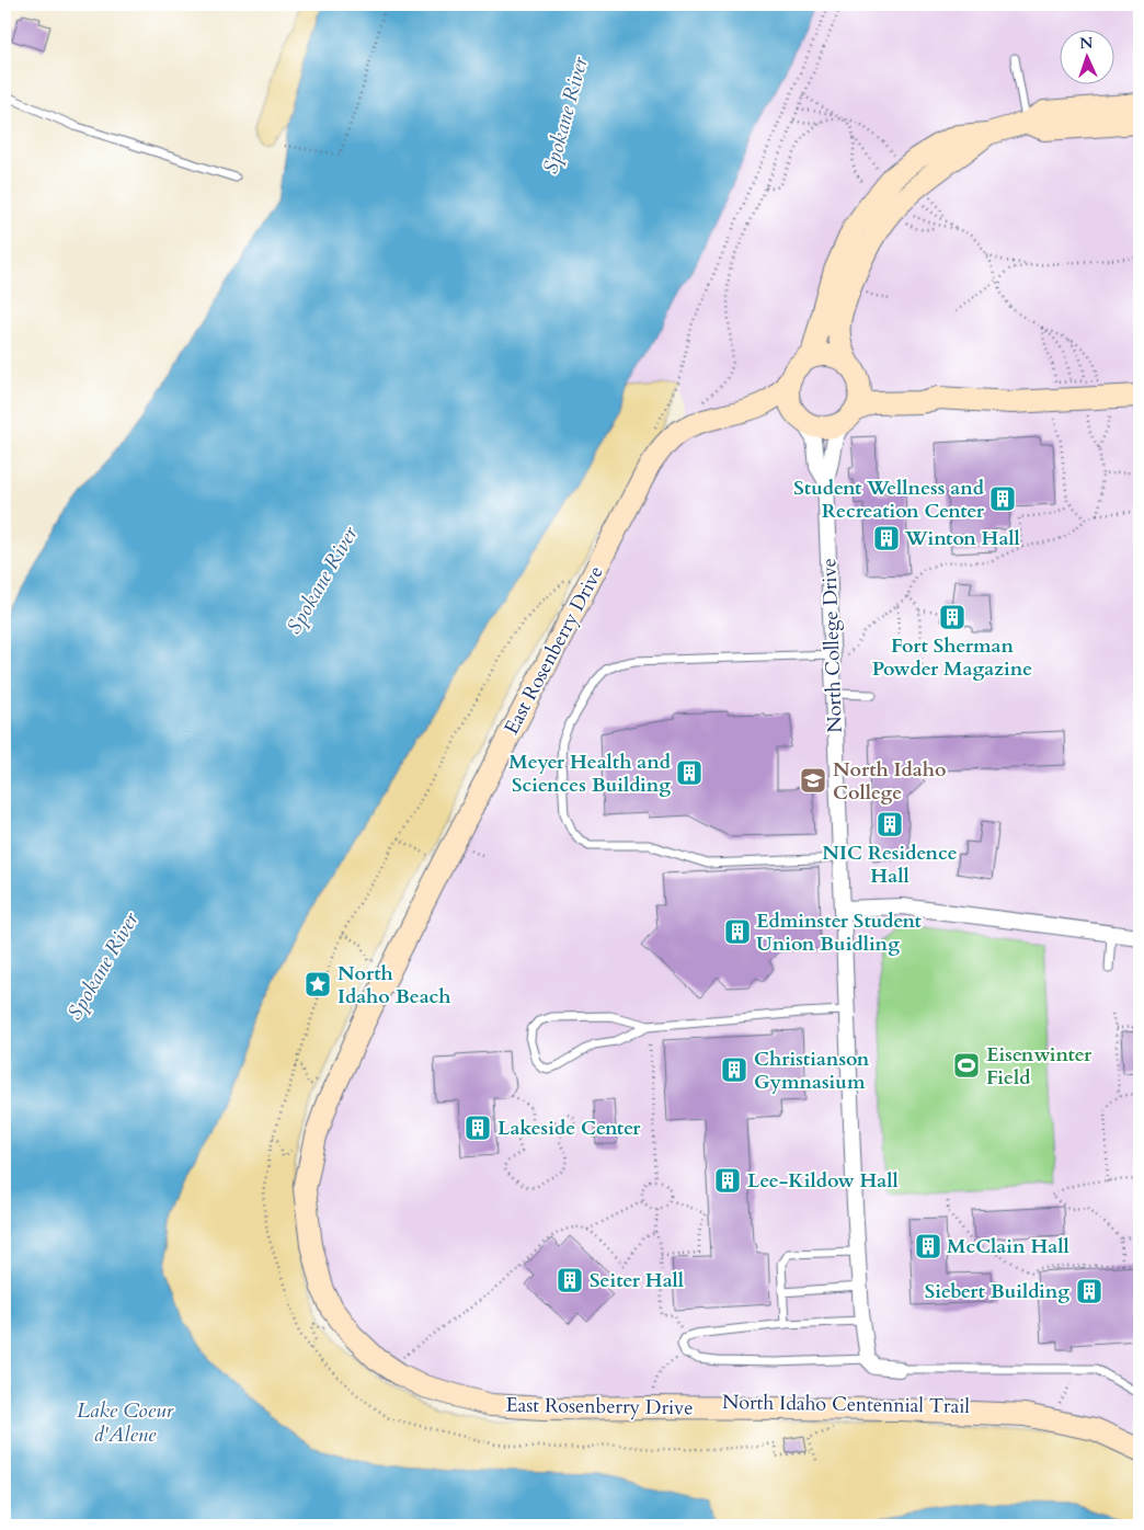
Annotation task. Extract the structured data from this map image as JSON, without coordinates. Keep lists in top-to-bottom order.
{
  "streets": {
    "street": ["North College Drive", "East Rosenberry Drive"]
  },
  "crossings": [
    ["North College Drive", "East Rosenberry Drive"]
  ],
  "water": ["Spokane River", "Lake Coeur d'Alene"],
  "places": {
    "building": [
      "Student Wellness and Recreation Center",
      "Winton Hall",
      "Fort Sherman Powder Magazine",
      "Meyer Health and Sciences Building",
      "NIC Residence Hall",
      "Edminster Student Union Buidling",
      "Christianson Gymnasium",
      "Lakeside Center",
      "Lee-Kildow Hall",
      "McClain Hall",
      "Seiter Hall",
      "Siebert Building"
    ],
    "school or university": ["North Idaho College"],
    "place": ["North Idaho Beach"],
    "sports": ["Eisenwinter Field"]
  },
  "north": "top"
}
